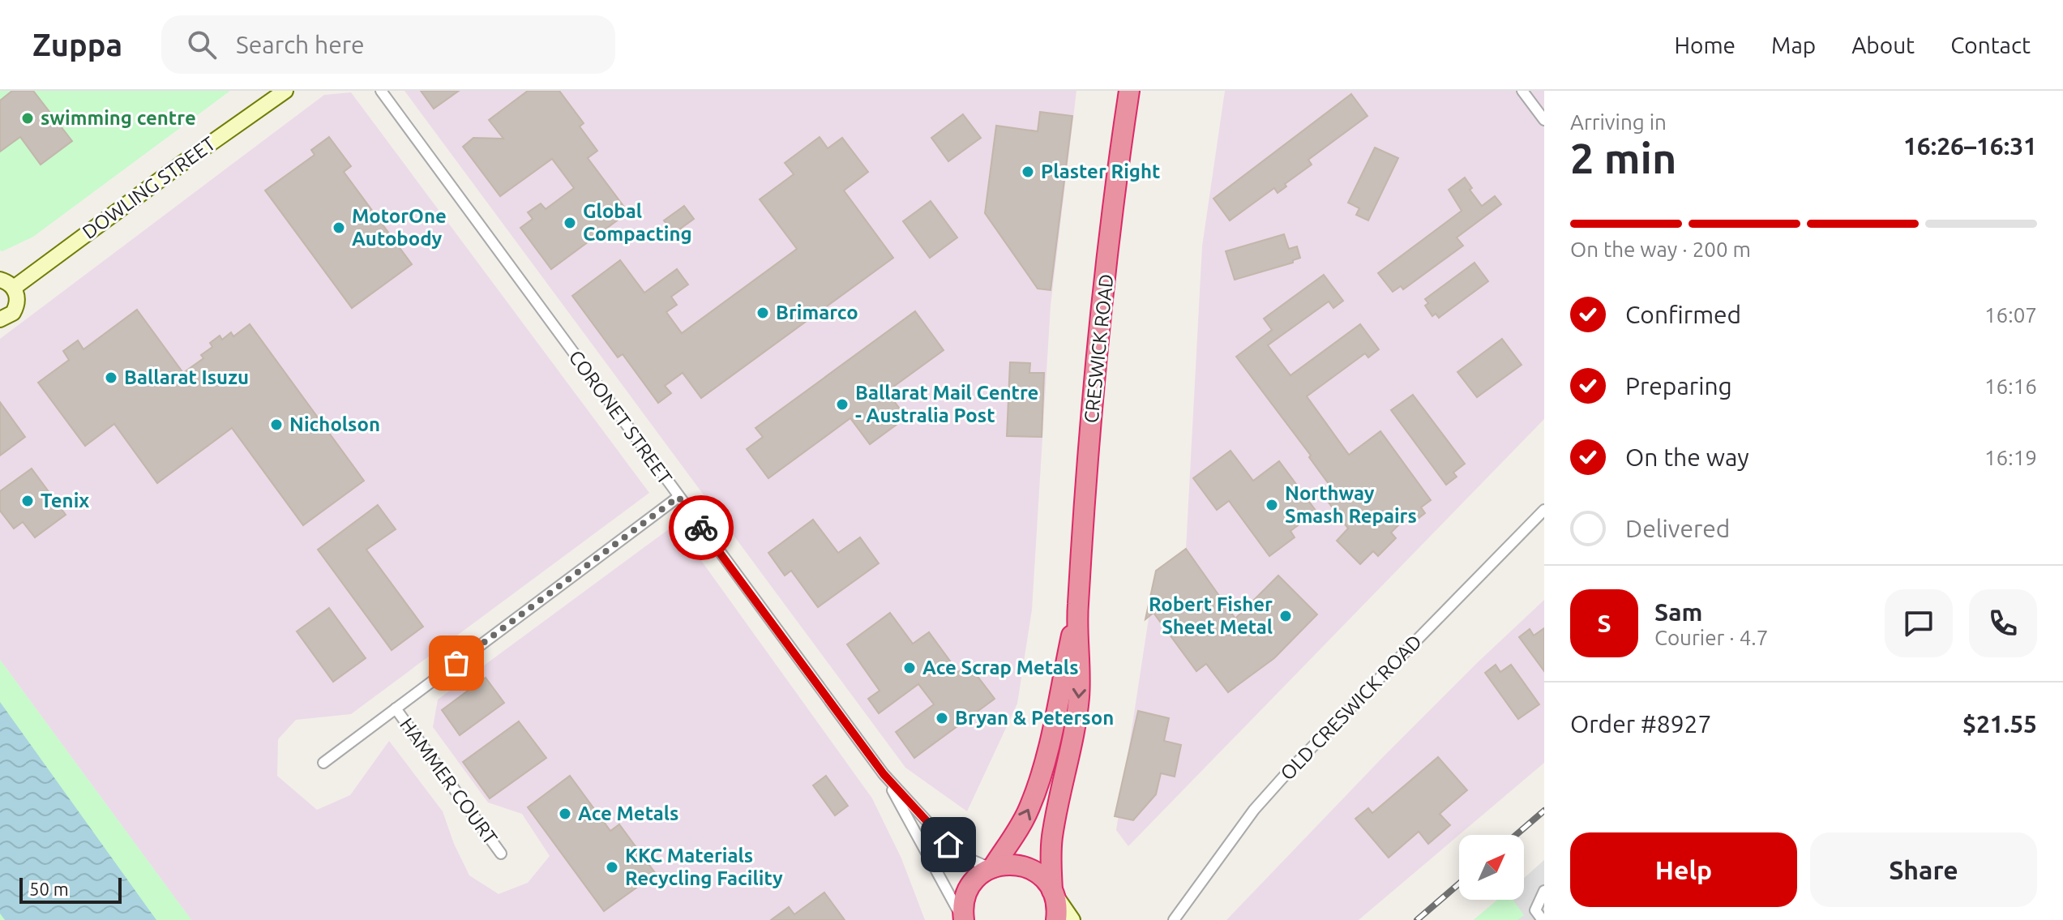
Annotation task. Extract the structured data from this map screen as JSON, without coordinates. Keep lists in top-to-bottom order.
{
  "streets": {
    "highway": ["CRESWICK ROAD"],
    "street": [
      "DOWLING STREET",
      "CORONET STREET",
      "OLD CRESWICK ROAD",
      "HAMMER COURT"
    ]
  },
  "crossings": [
    ["CRESWICK ROAD", "CORONET STREET"]
  ],
  "places": [
    "swimming centre",
    "Plaster Right",
    "Global Compacting",
    "MotorOne Autobody",
    "Brimarco",
    "Ballarat Isuzu",
    "Ballarat Mail Centre - Australia Post",
    "Nicholson",
    "Tenix",
    "Northway Smash Repairs",
    "Robert Fisher Sheet Metal",
    "Ace Scrap Metals",
    "Bryan & Peterson",
    "Ace Metals",
    "KKC Materials Recycling Facility"
  ],
  "scale_bar": "50 m",
  "north": "top right",
  "page": {
    "header": "Zuppa",
    "search": "Search here",
    "nav": [
      "Home",
      "Map",
      "About",
      "Contact"
    ],
    "heading": ["2 min", "Arriving in", "16:26–16:31"],
    "panel": [
      "Sam",
      "Courier · 4.7",
      "Order #8927",
      "$21.55"
    ],
    "bar": "On the way · 200 m",
    "list": [
      ["Confirmed", "16:07"],
      ["Preparing", "16:16"],
      ["On the way", "16:19"],
      "Delivered"
    ],
    "round": "S",
    "buttons": ["Help", "Share"],
    "scale": "50 m"
  }
}
